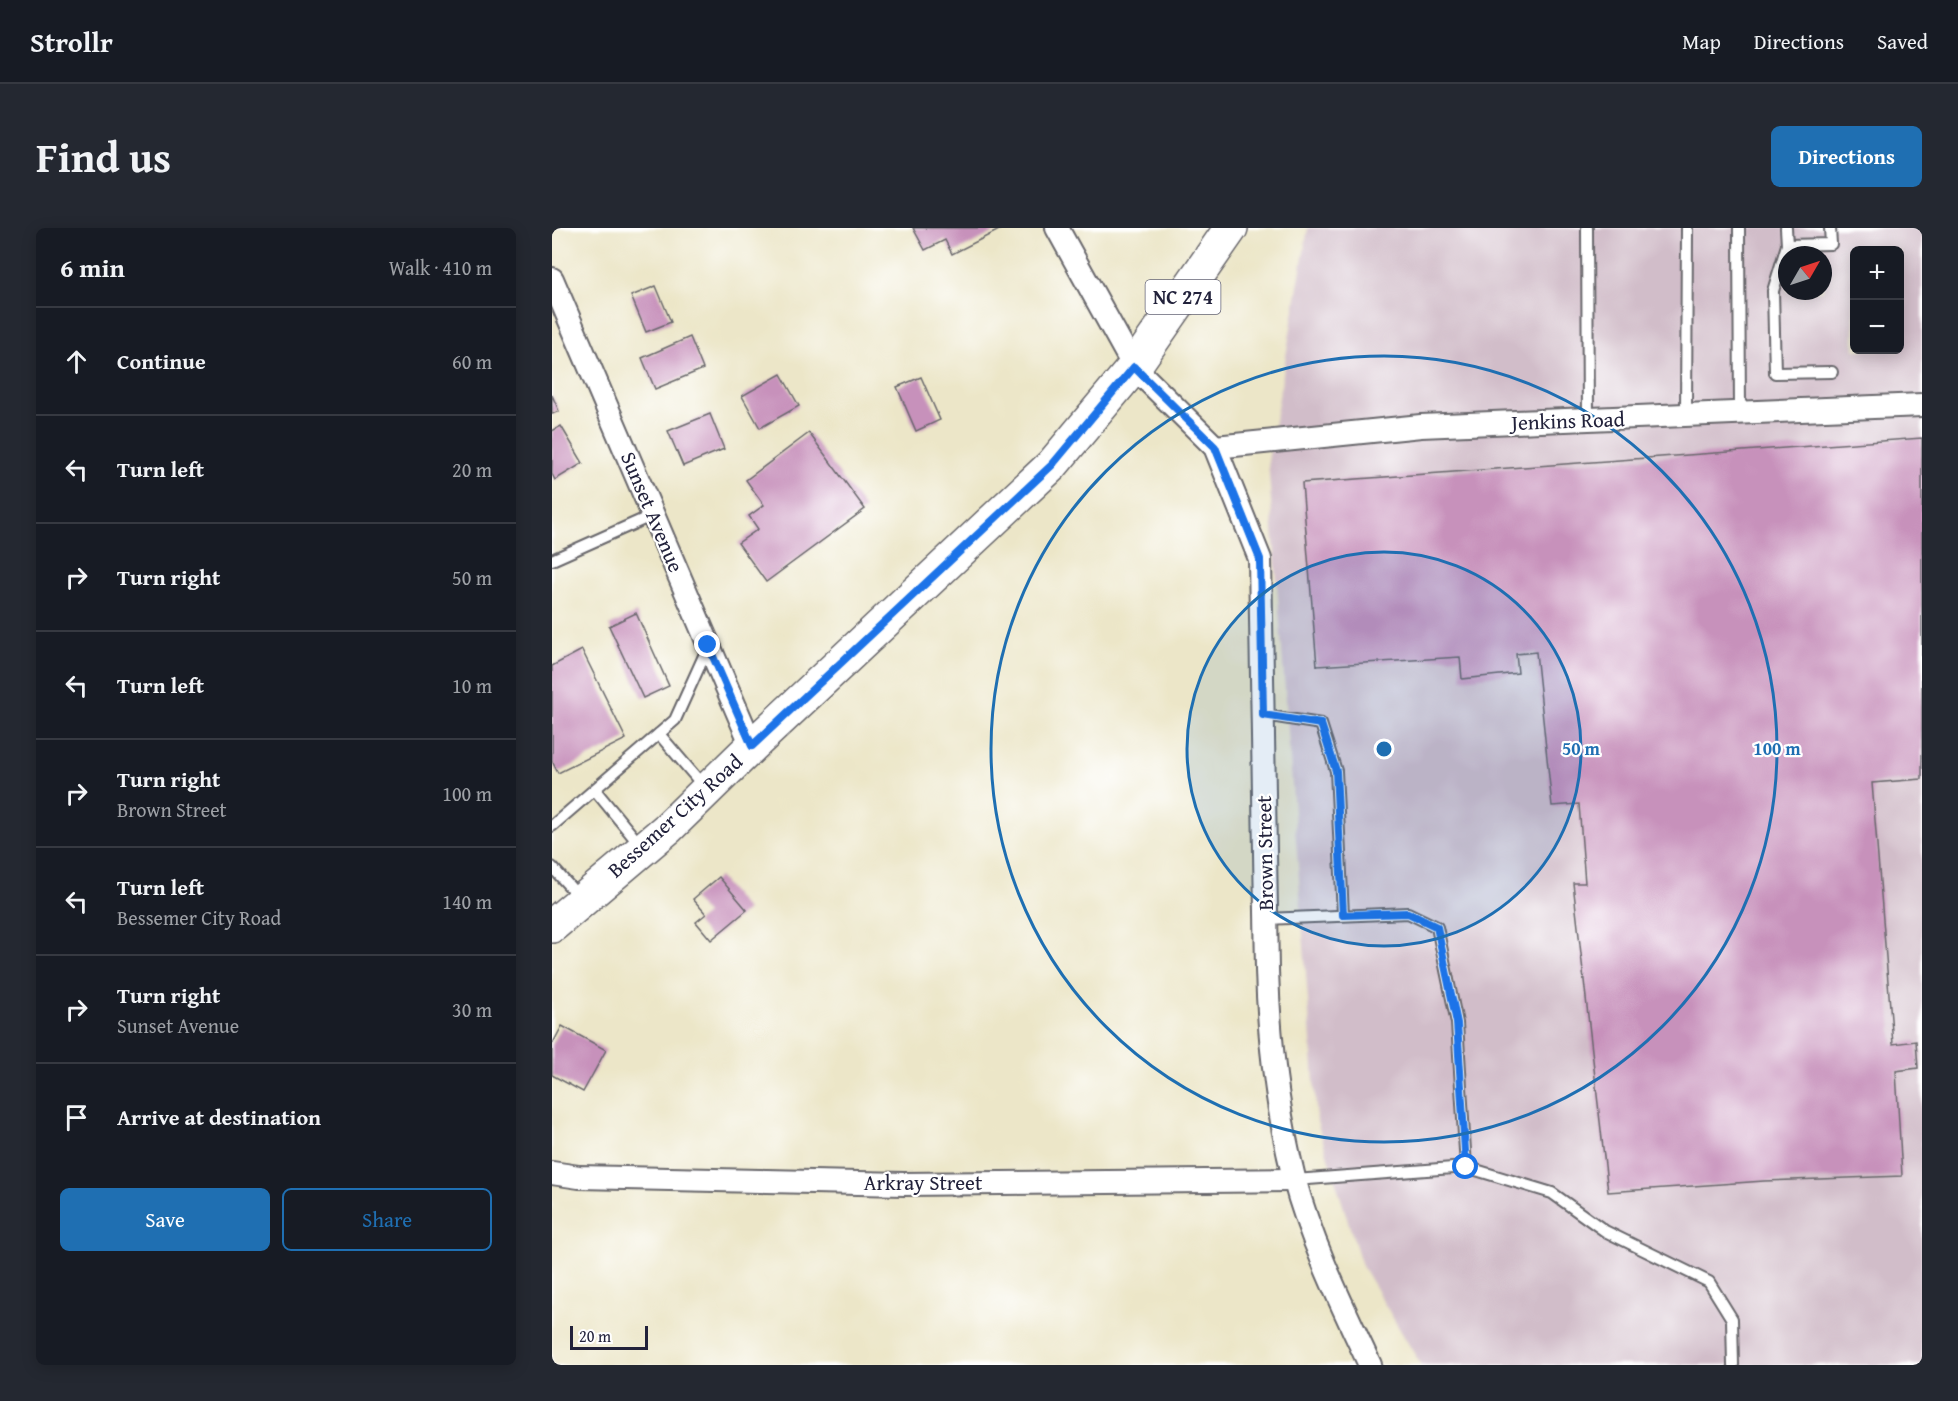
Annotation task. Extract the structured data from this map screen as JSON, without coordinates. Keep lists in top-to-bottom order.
{
  "streets": {
    "main road": ["NC 274", "Bessemer City Road"],
    "street": [
      "Jenkins Road",
      "Sunset Avenue",
      "Brown Street",
      "Arkray Street"
    ]
  },
  "crossings": [
    ["Jenkins Road", "Brown Street"],
    ["Sunset Avenue", "Bessemer City Road"],
    ["Bessemer City Road", "Brown Street"],
    ["Brown Street", "Arkray Street"]
  ],
  "scale_bar": "20 m",
  "north": "top right",
  "page": {
    "header": "Strollr",
    "nav": ["Map", "Directions", "Saved"],
    "title": "Find us",
    "buttons": [
      "Directions",
      ["Save", "Share"]
    ],
    "heading": ["6 min", "Walk · 410 m"],
    "map_buttons": ["+", "−"],
    "list": [
      ["Continue", "60 m"],
      ["Turn left", "20 m"],
      ["Turn right", "50 m"],
      ["Turn left", "10 m"],
      ["Turn right", "Brown Street", "100 m"],
      ["Turn left", "Bessemer City Road", "140 m"],
      ["Turn right", "Sunset Avenue", "30 m"],
      "Arrive at destination"
    ],
    "scale": "20 m"
  },
  "rings": ["50 m", "100 m"]
}
